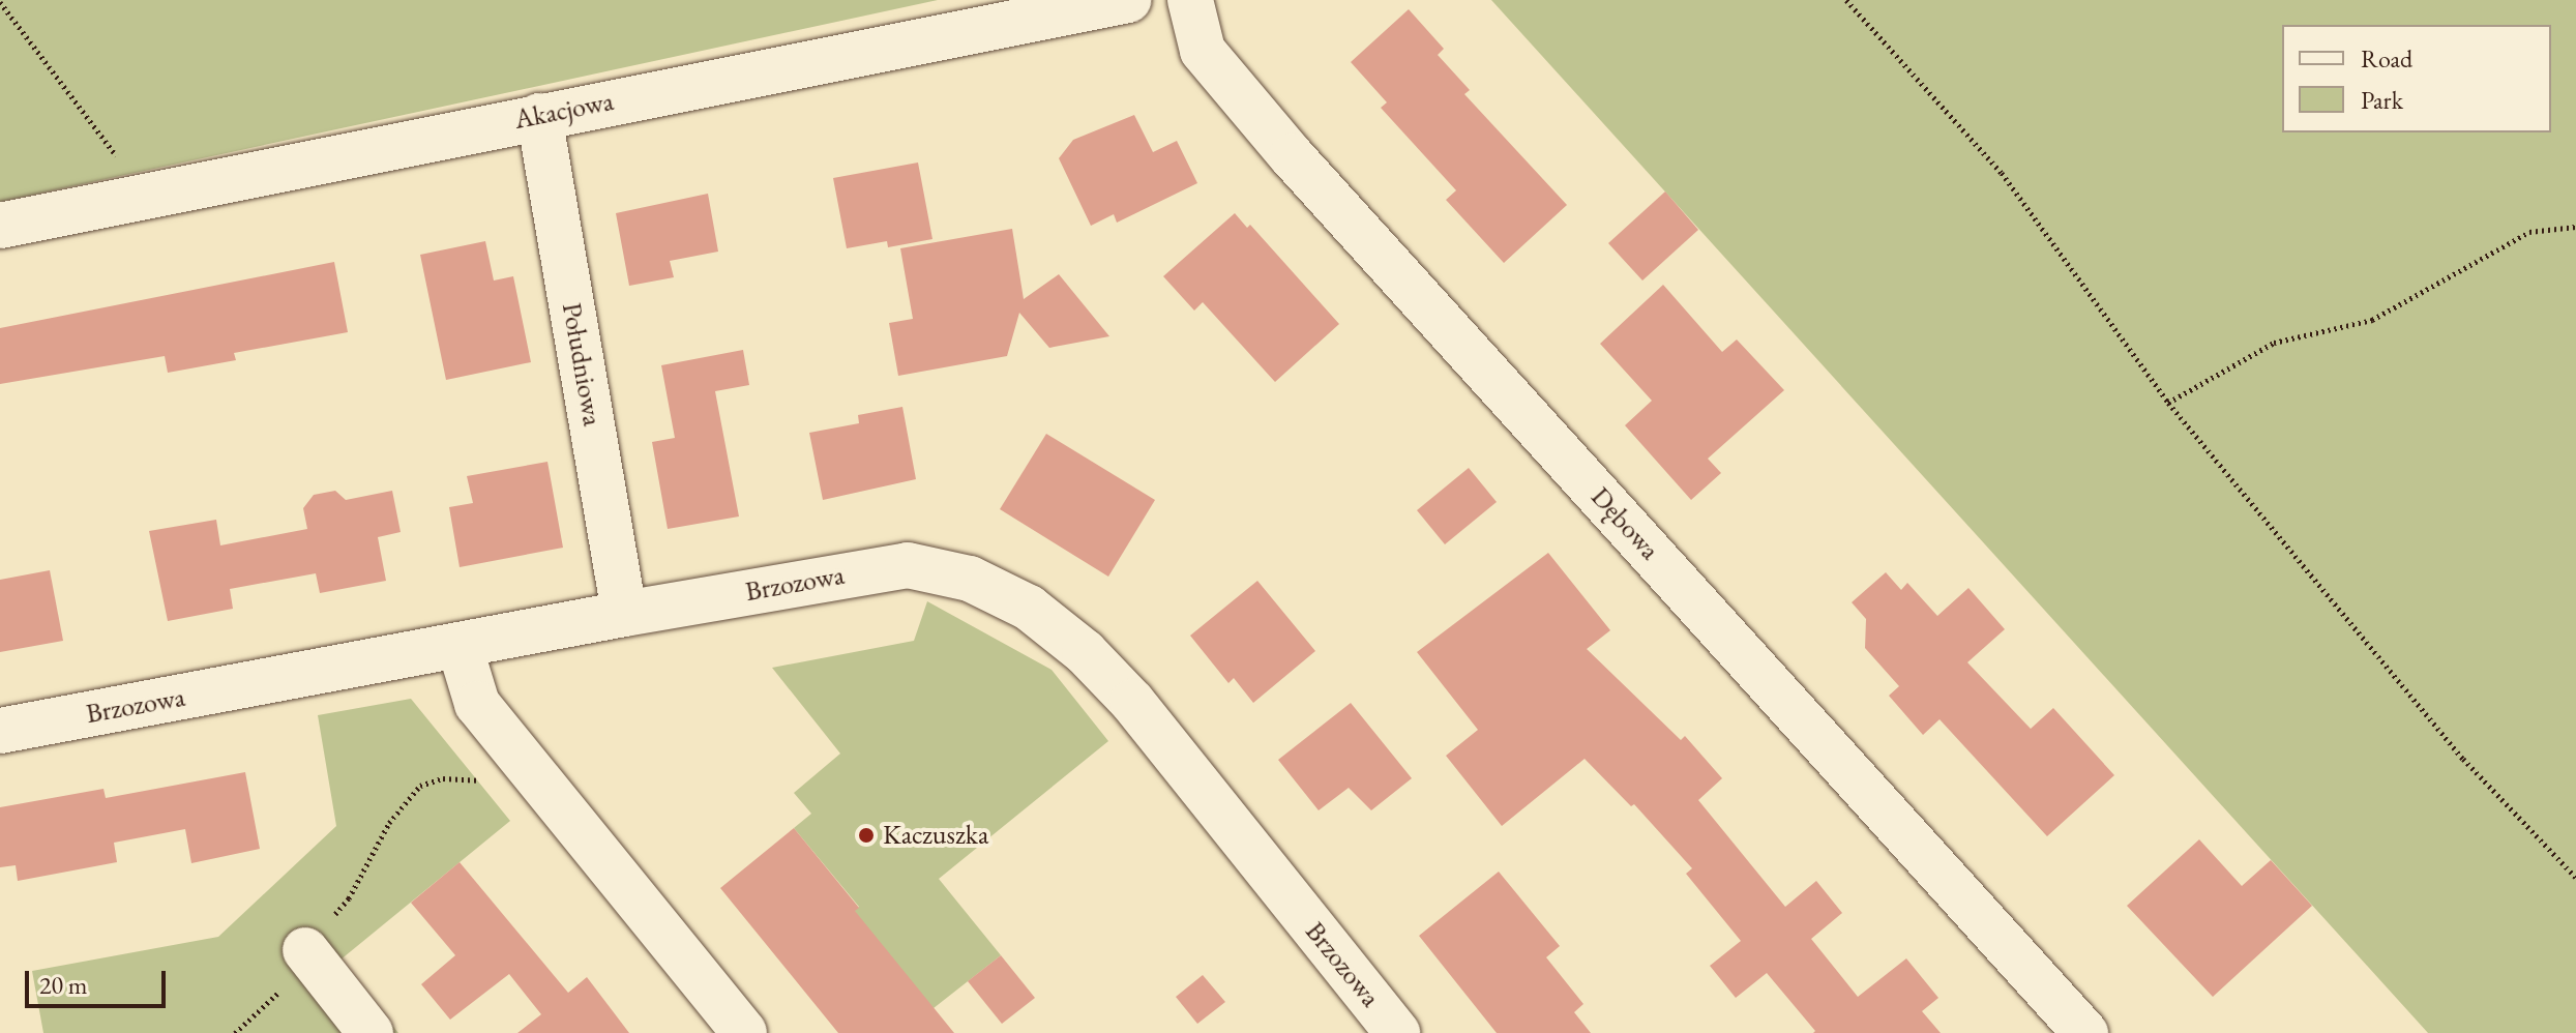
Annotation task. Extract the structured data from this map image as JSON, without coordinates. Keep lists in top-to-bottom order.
{
  "streets": {
    "street": [
      "Akacjowa",
      "Południowa",
      "Dębowa",
      "Brzozowa"
    ]
  },
  "crossings": [
    ["Akacjowa", "Południowa"],
    ["Południowa", "Brzozowa"]
  ],
  "places": ["Kaczuszka"],
  "legend": ["Road", "Park"],
  "scale_bar": "20 m"
}
